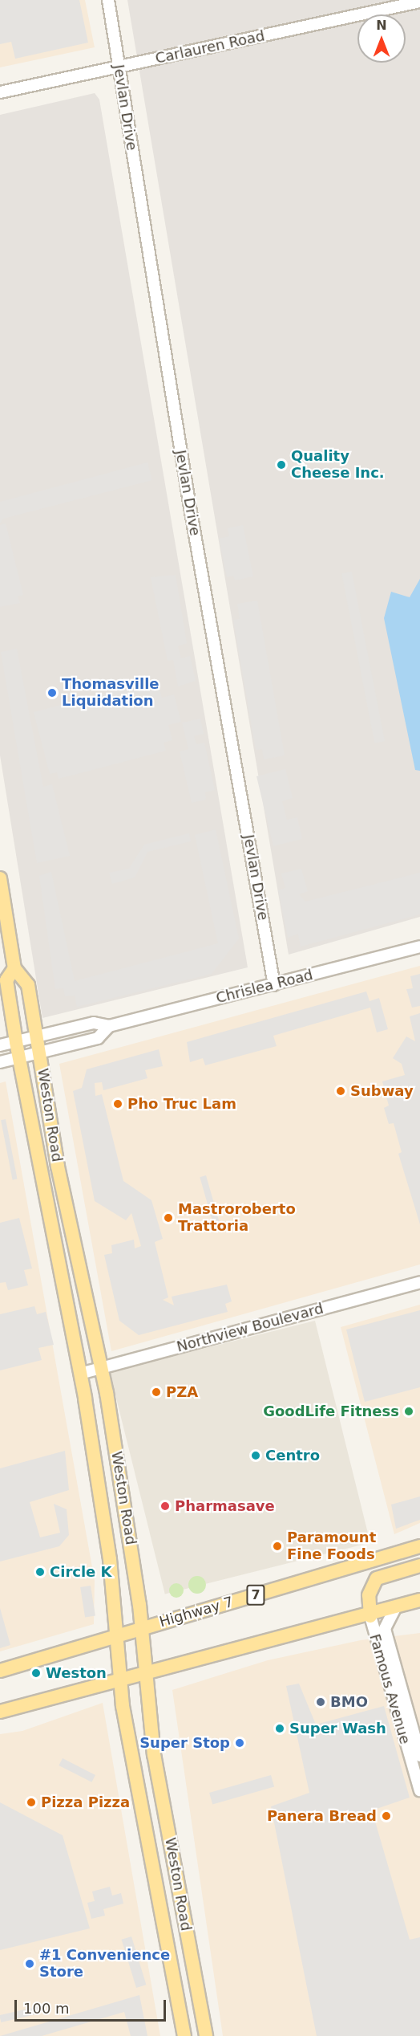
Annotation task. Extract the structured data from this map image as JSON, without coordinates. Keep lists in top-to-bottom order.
{
  "streets": {
    "main road": ["Weston Road", "7", "Highway 7"],
    "street": [
      "Carlauren Road",
      "Jevlan Drive",
      "Chrislea Road",
      "Northview Boulevard",
      "Famous Avenue"
    ]
  },
  "crossings": [
    ["Carlauren Road", "Jevlan Drive"],
    ["Jevlan Drive", "Chrislea Road"],
    ["Chrislea Road", "Weston Road"],
    ["Weston Road", "Northview Boulevard"],
    ["Weston Road", "Highway 7"]
  ],
  "places": [
    "Quality Cheese Inc.",
    "Thomasville Liquidation",
    "Subway",
    "Pho Truc Lam",
    "Mastroroberto Trattoria",
    "PZA",
    "GoodLife Fitness",
    "Centro",
    "Pharmasave",
    "Paramount Fine Foods",
    "Circle K",
    "Weston",
    "BMO",
    "Super Wash",
    "Super Stop",
    "Pizza Pizza",
    "Panera Bread",
    "#1 Convenience Store"
  ],
  "scale_bar": "100 m",
  "north": "top"
}
